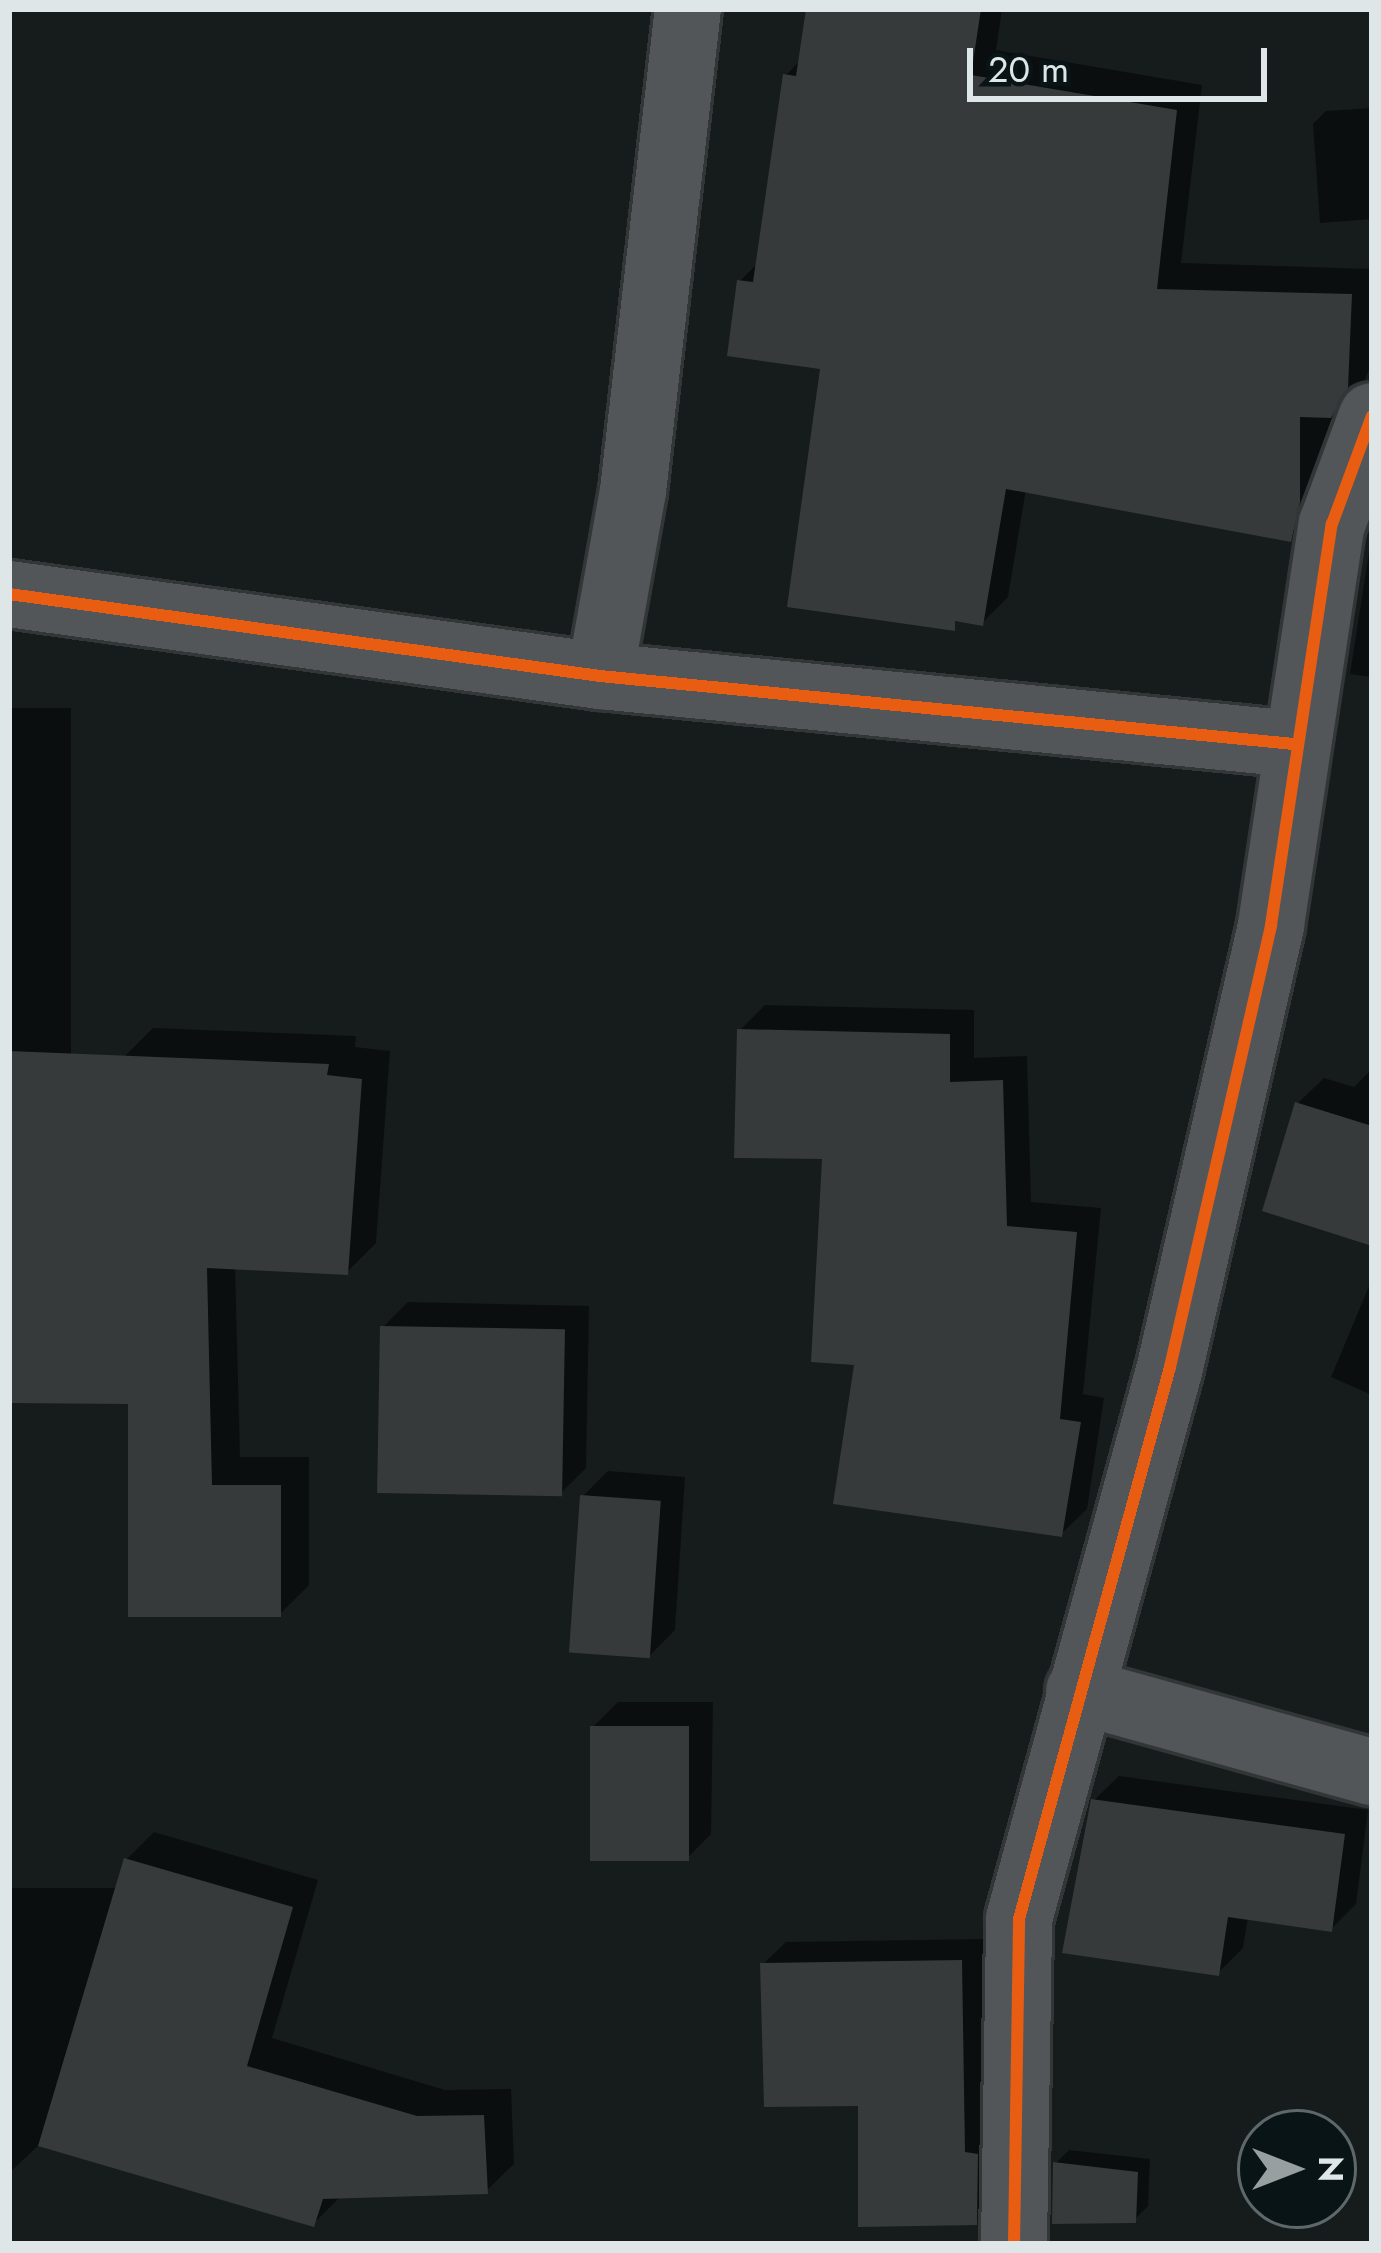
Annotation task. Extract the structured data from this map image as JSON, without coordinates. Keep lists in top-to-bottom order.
{
  "scale_bar": "20 m",
  "north": "right"
}
